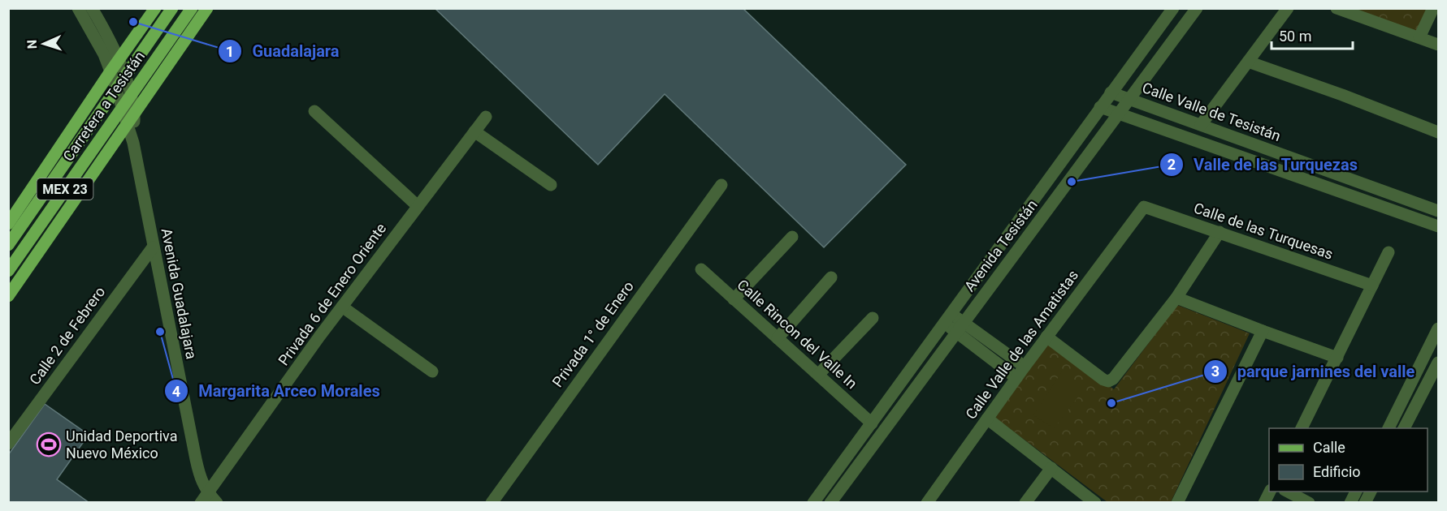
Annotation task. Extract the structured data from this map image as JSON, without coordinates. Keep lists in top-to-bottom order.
{
  "streets": {
    "main road": ["Carretera a Tesistán", "MEX 23"],
    "street": [
      "Calle Valle de Tesistán",
      "Calle de las Turquesas",
      "Avenida Tesistán",
      "Avenida Guadalajara",
      "Privada 6 de Enero Oriente",
      "Privada 1° de Enero",
      "Calle Rincon del Valle In",
      "Calle 2 de Febrero",
      "Calle Valle de las Amatistas"
    ]
  },
  "crossings": [
    ["Carretera a Tesistán", "Avenida Guadalajara"],
    ["Calle Valle de Tesistán", "Avenida Tesistán"],
    ["Calle de las Turquesas", "Calle Valle de las Amatistas"],
    ["Avenida Tesistán", "Calle Rincon del Valle In"],
    ["Avenida Guadalajara", "Privada 6 de Enero Oriente"],
    ["Avenida Guadalajara", "Calle 2 de Febrero"]
  ],
  "places": {
    "other": [
      "Guadalajara",
      "Valle de las Turquezas",
      "Margarita Arceo Morales",
      "parque jarnines del valle"
    ],
    "sports": ["Unidad Deportiva Nuevo México"]
  },
  "legend": ["Calle", "Edificio"],
  "scale_bar": "50 m",
  "north": "left"
}
